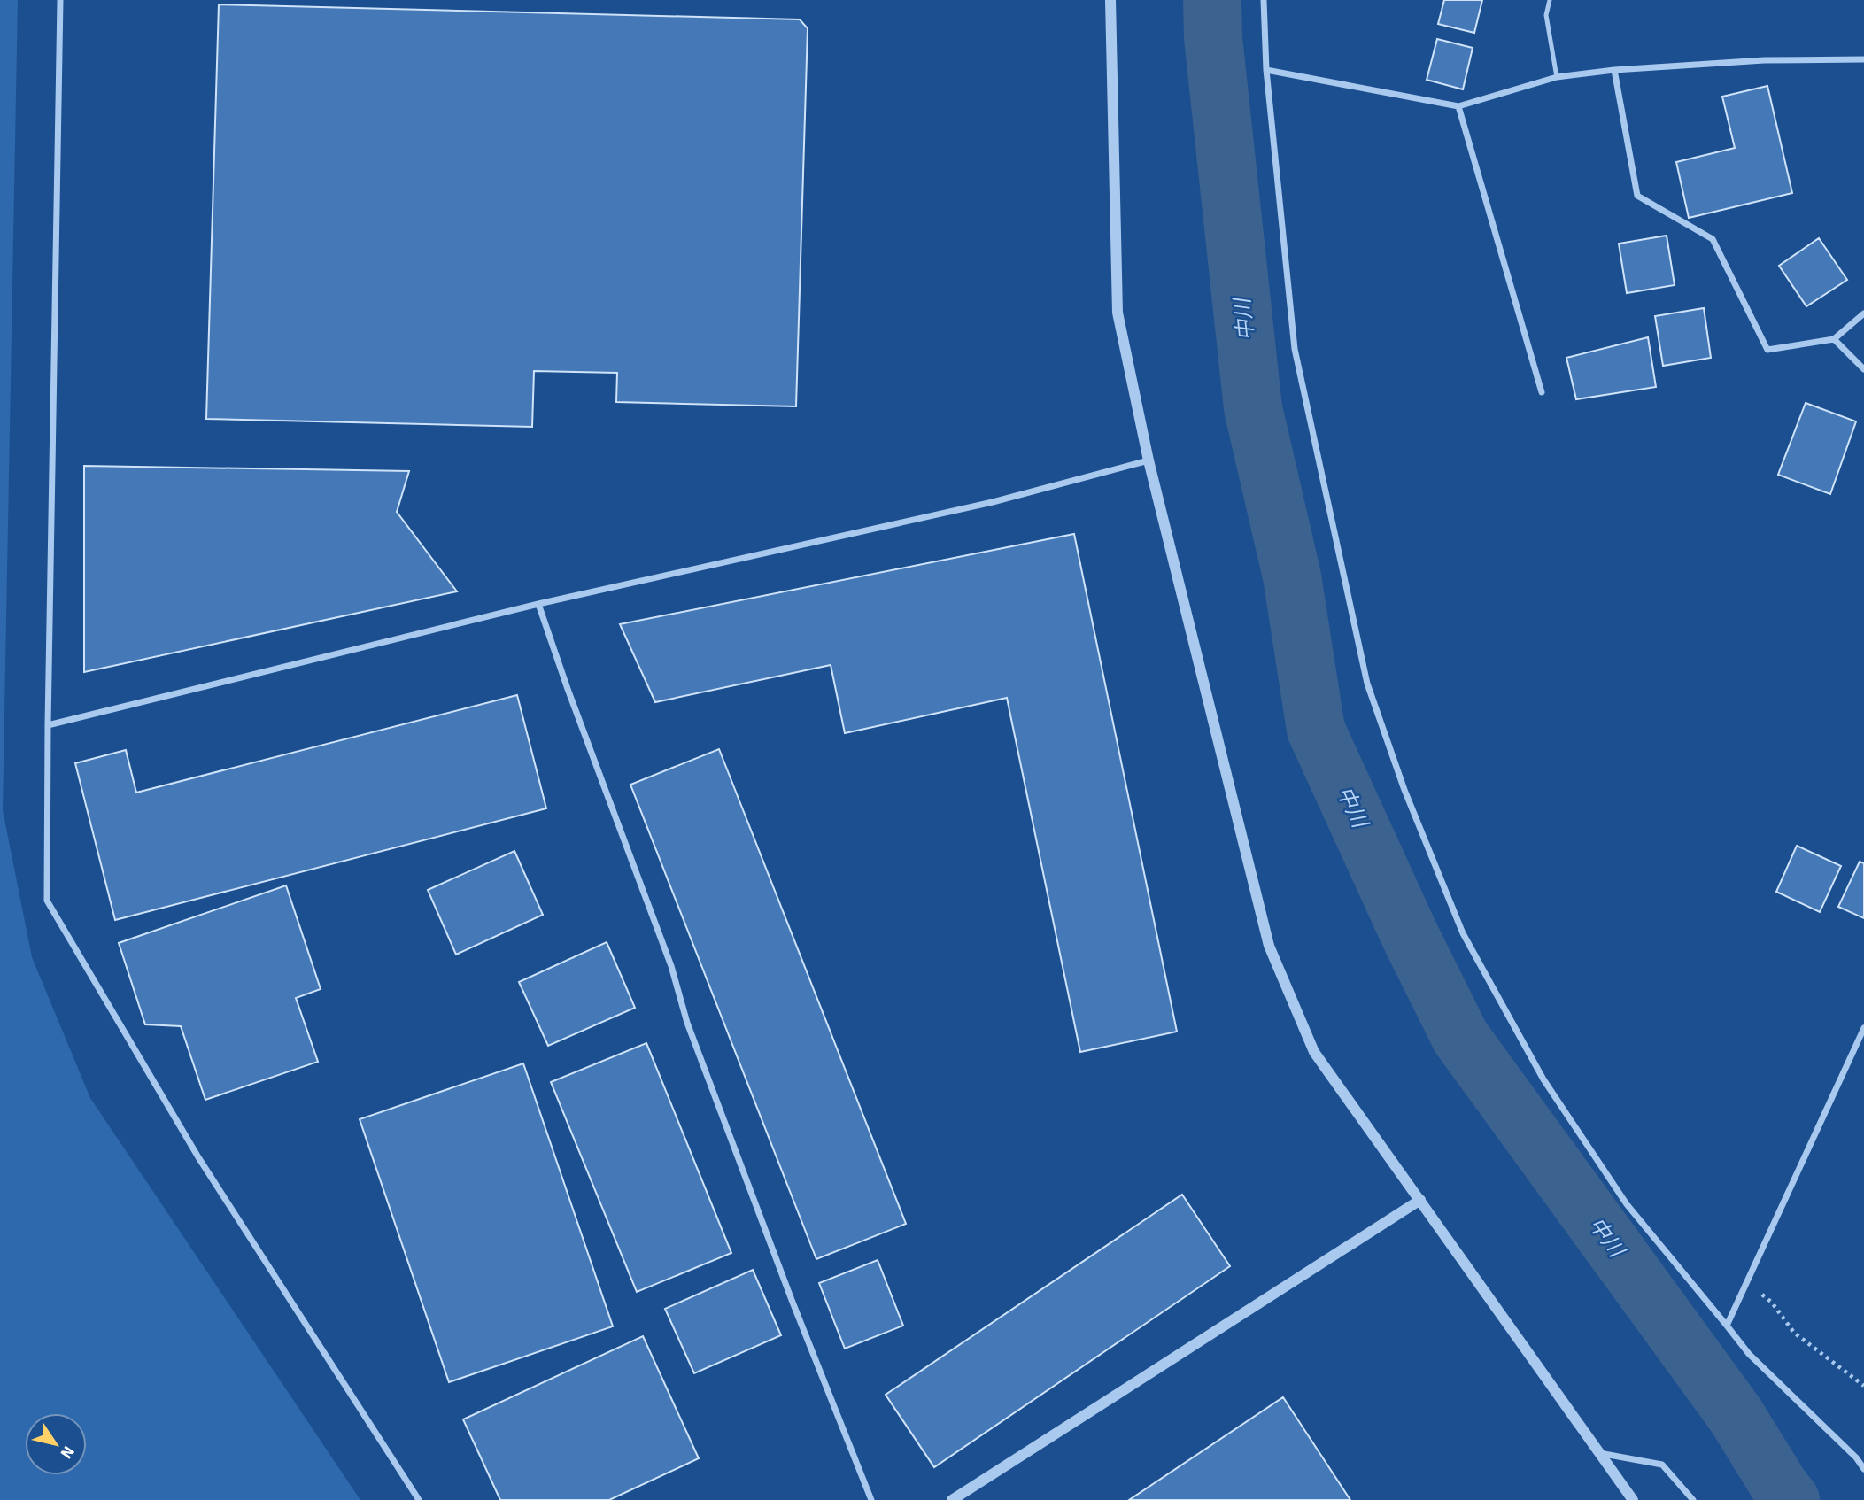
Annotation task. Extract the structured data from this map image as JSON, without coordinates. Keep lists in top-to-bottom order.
{
  "water": ["中川"],
  "north": "bottom right"
}
